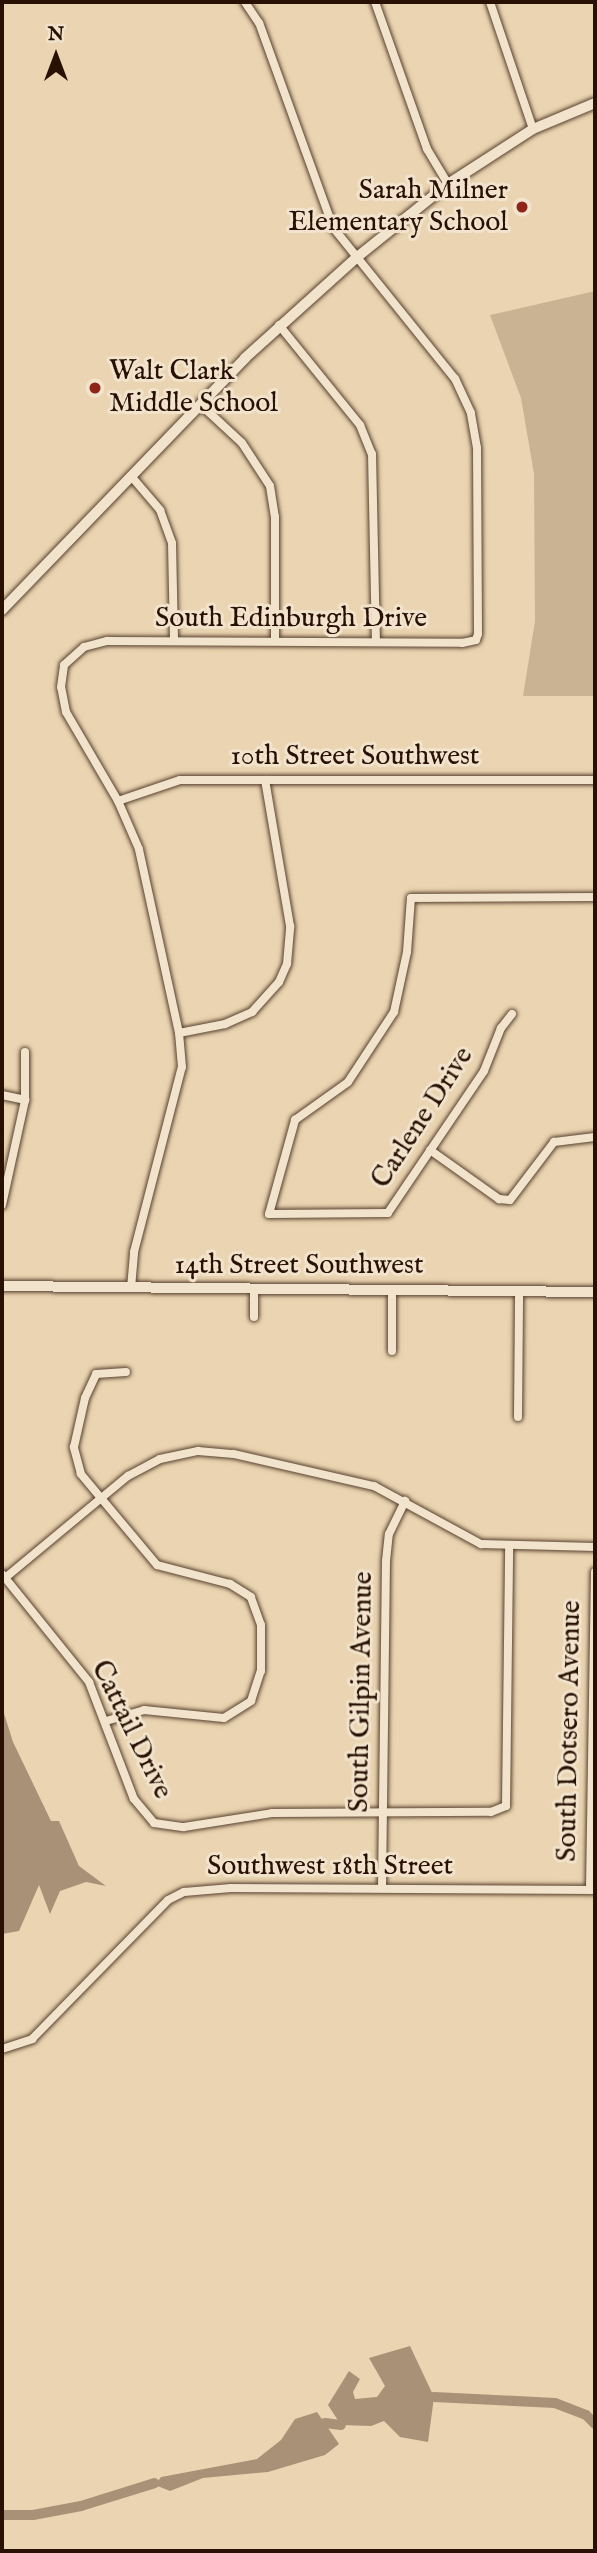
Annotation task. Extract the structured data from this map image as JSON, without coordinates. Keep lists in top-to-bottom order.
{
  "streets": {
    "street": [
      "South Edinburgh Drive",
      "10th Street Southwest",
      "Carlene Drive",
      "14th Street Southwest",
      "South Gilpin Avenue",
      "Cattail Drive",
      "South Dotsero Avenue",
      "Southwest 18th Street"
    ]
  },
  "crossings": [
    ["South Edinburgh Drive", "10th Street Southwest"],
    ["South Edinburgh Drive", "14th Street Southwest"],
    ["South Gilpin Avenue", "Cattail Drive"],
    ["South Gilpin Avenue", "Southwest 18th Street"],
    ["South Dotsero Avenue", "Southwest 18th Street"]
  ],
  "places": ["Sarah Milner Elementary School", "Walt Clark Middle School"],
  "north": "top"
}
